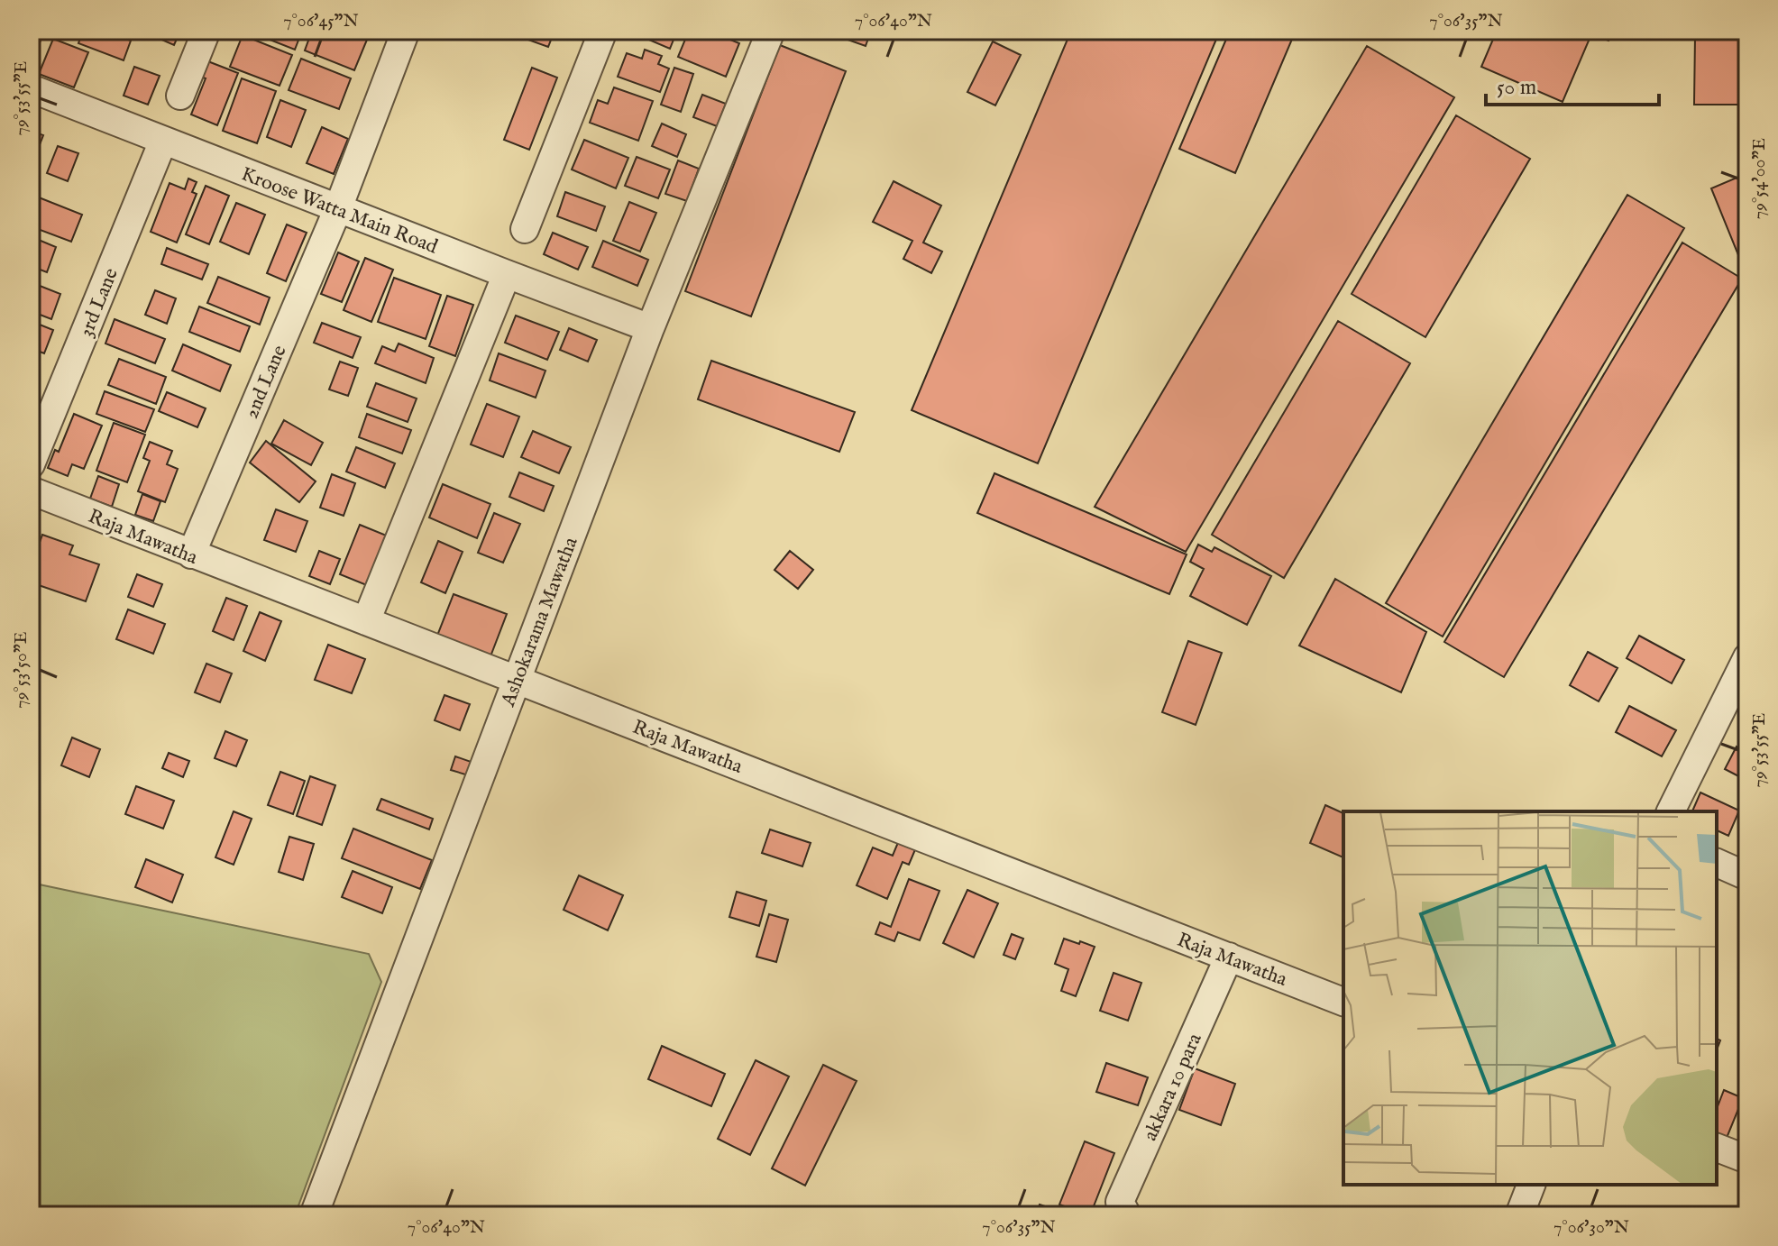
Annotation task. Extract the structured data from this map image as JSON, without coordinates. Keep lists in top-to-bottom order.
{
  "streets": {
    "street": [
      "Kroose Watta Main Road",
      "3rd Lane",
      "2nd Lane",
      "Raja Mawatha",
      "Ashokarama Mawatha",
      "akkara 10 para"
    ]
  },
  "crossings": [
    ["Kroose Watta Main Road", "3rd Lane"],
    ["Kroose Watta Main Road", "2nd Lane"],
    ["Kroose Watta Main Road", "Ashokarama Mawatha"],
    ["2nd Lane", "Raja Mawatha"],
    ["Raja Mawatha", "Ashokarama Mawatha"],
    ["Raja Mawatha", "akkara 10 para"]
  ],
  "scale_bar": "50 m",
  "coordinates": [
    "7°06'45\"N",
    "7°06'40\"N",
    "7°06'35\"N",
    "79°53'55\"E",
    "79°54'00\"E",
    "79°53'50\"E",
    "7°06'30\"N"
  ]
}
